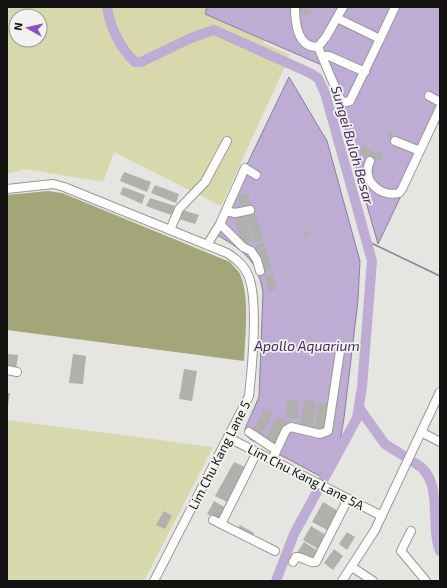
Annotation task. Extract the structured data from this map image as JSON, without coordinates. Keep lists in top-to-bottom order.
{
  "streets": {
    "street": ["Lim Chu Kang Lane 5", "Lim Chu Kang Lane 5A"]
  },
  "crossings": [
    ["Lim Chu Kang Lane 5", "Lim Chu Kang Lane 5A"]
  ],
  "water": ["Sungei Buloh Besar", "Apollo Aquarium"],
  "north": "left"
}
